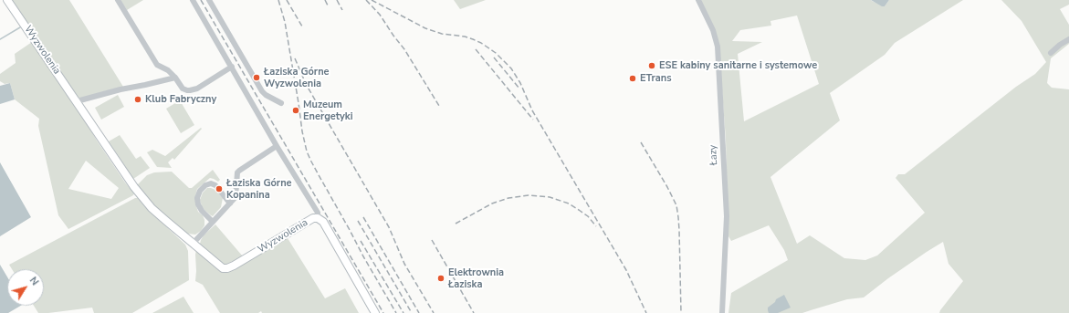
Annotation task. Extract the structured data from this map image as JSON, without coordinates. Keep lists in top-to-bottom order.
{
  "streets": {
    "street": ["Wyzwolenia", "Łazy"]
  },
  "places": [
    "ESE kabiny sanitarne i systemowe",
    "Łaziska Górne Wyzwolenia",
    "ETrans",
    "Klub Fabryczny",
    "Muzeum Energetyki",
    "Łaziska Górne Kopanina",
    "Elektrownia Łaziska"
  ],
  "north": "top right"
}
